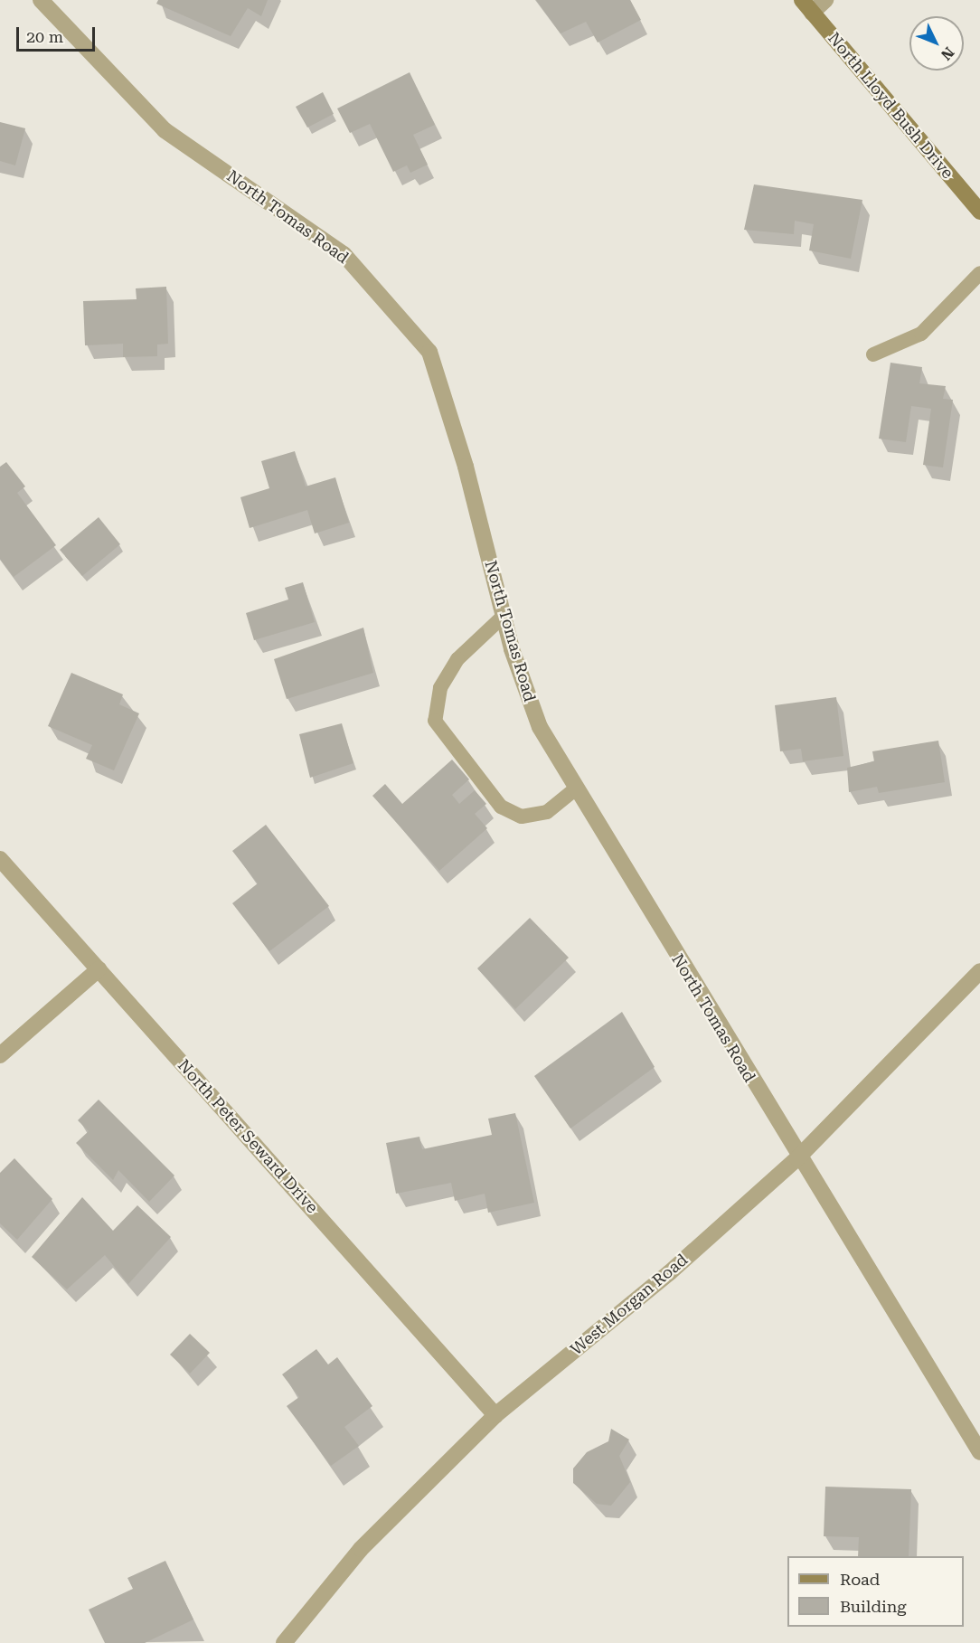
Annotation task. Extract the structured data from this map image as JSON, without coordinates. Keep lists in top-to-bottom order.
{
  "streets": {
    "street": [
      "North Lloyd Bush Drive",
      "North Tomas Road",
      "North Peter Seward Drive",
      "West Morgan Road"
    ]
  },
  "crossings": [
    ["North Tomas Road", "West Morgan Road"],
    ["North Peter Seward Drive", "West Morgan Road"]
  ],
  "legend": ["Road", "Building"],
  "scale_bar": "20 m",
  "north": "bottom right"
}
